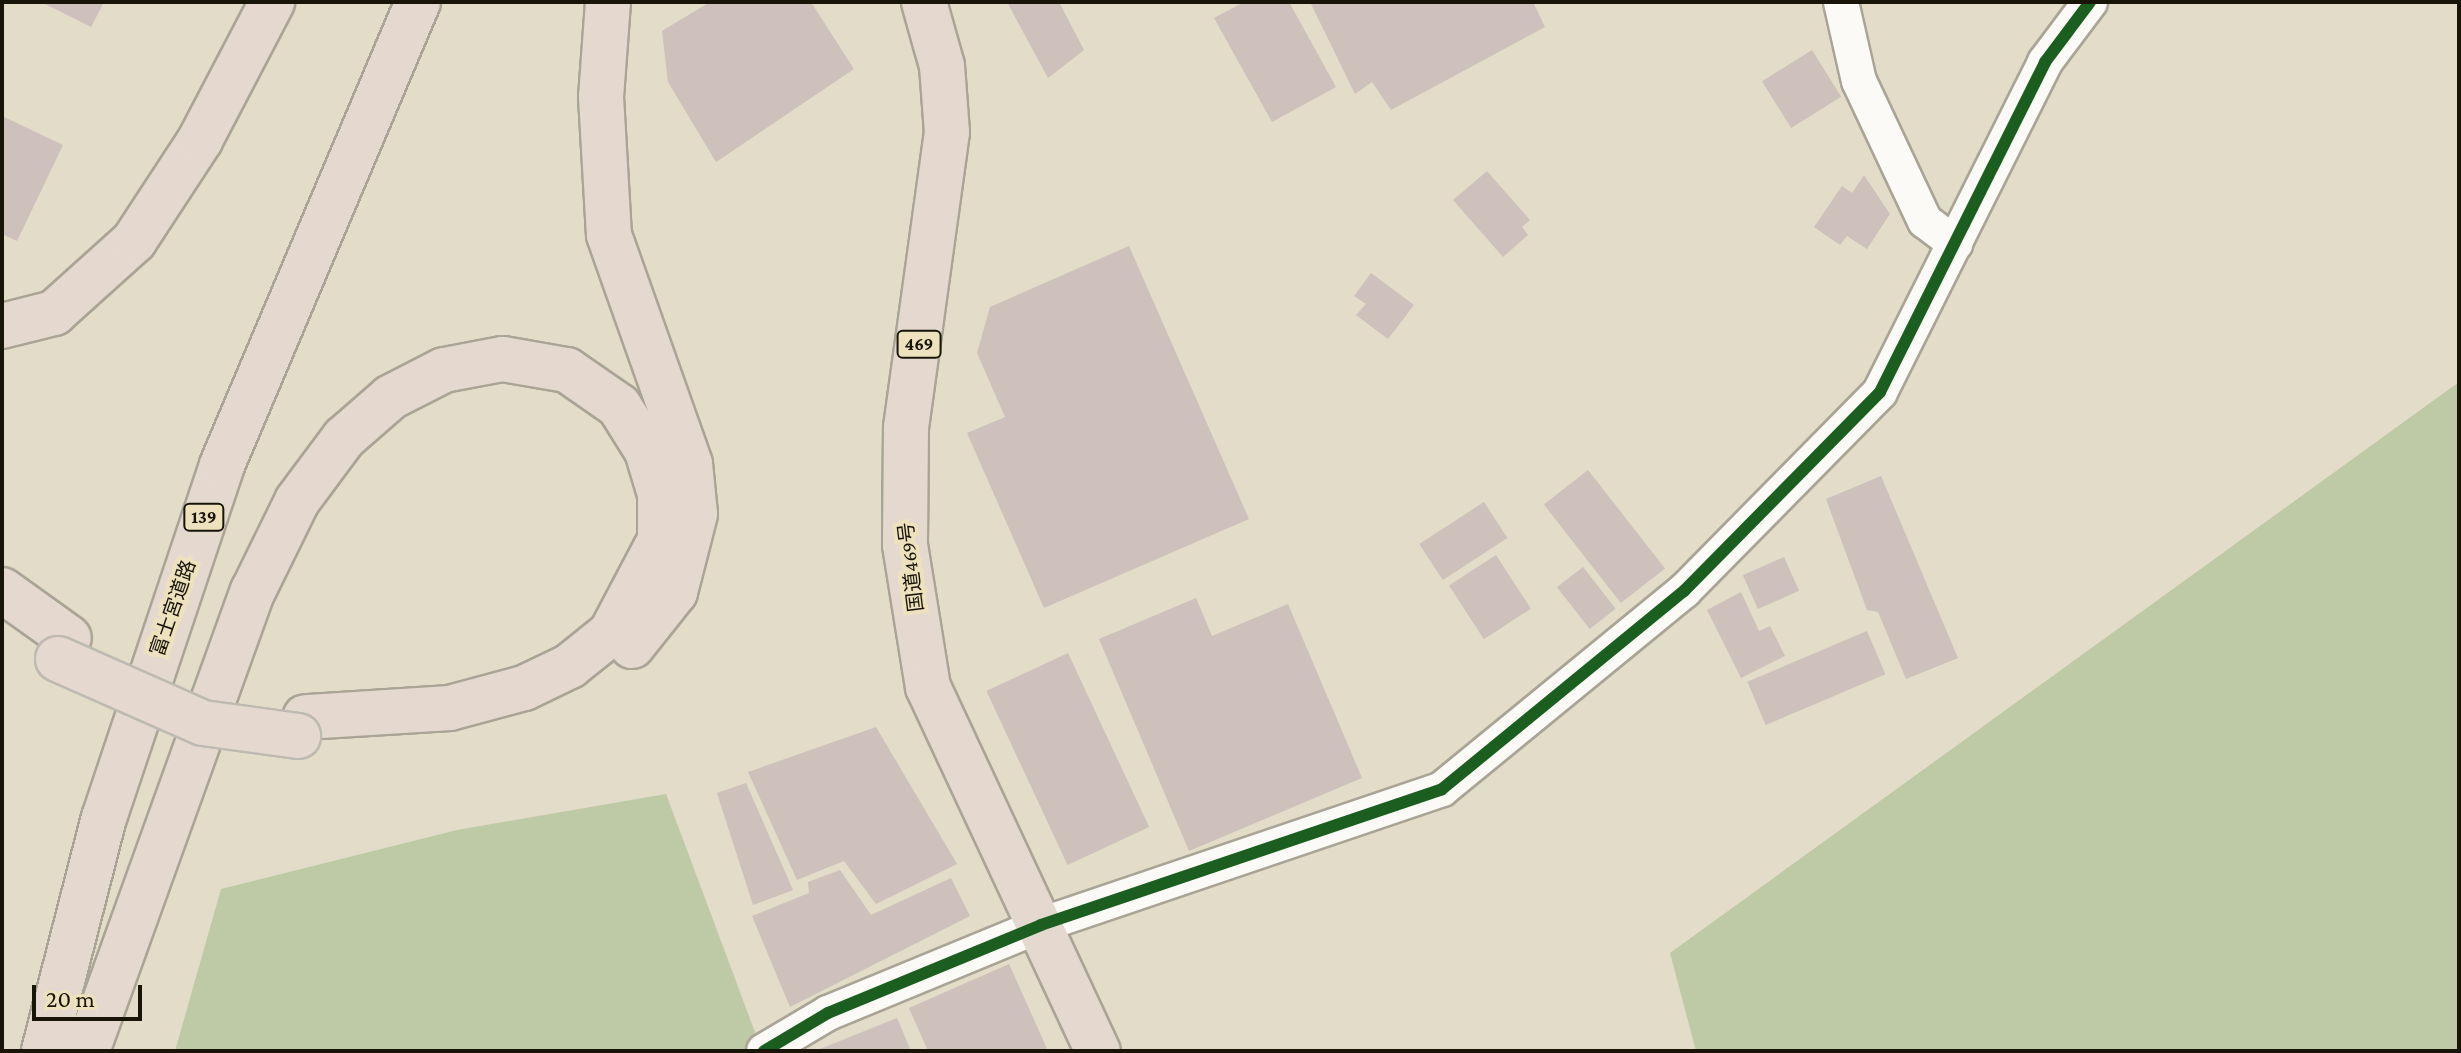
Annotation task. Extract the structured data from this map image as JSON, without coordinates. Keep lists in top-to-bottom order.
{
  "streets": {
    "highway": [
      "469",
      "139",
      "国道469号",
      "富士宮道路"
    ]
  },
  "scale_bar": "20 m"
}
